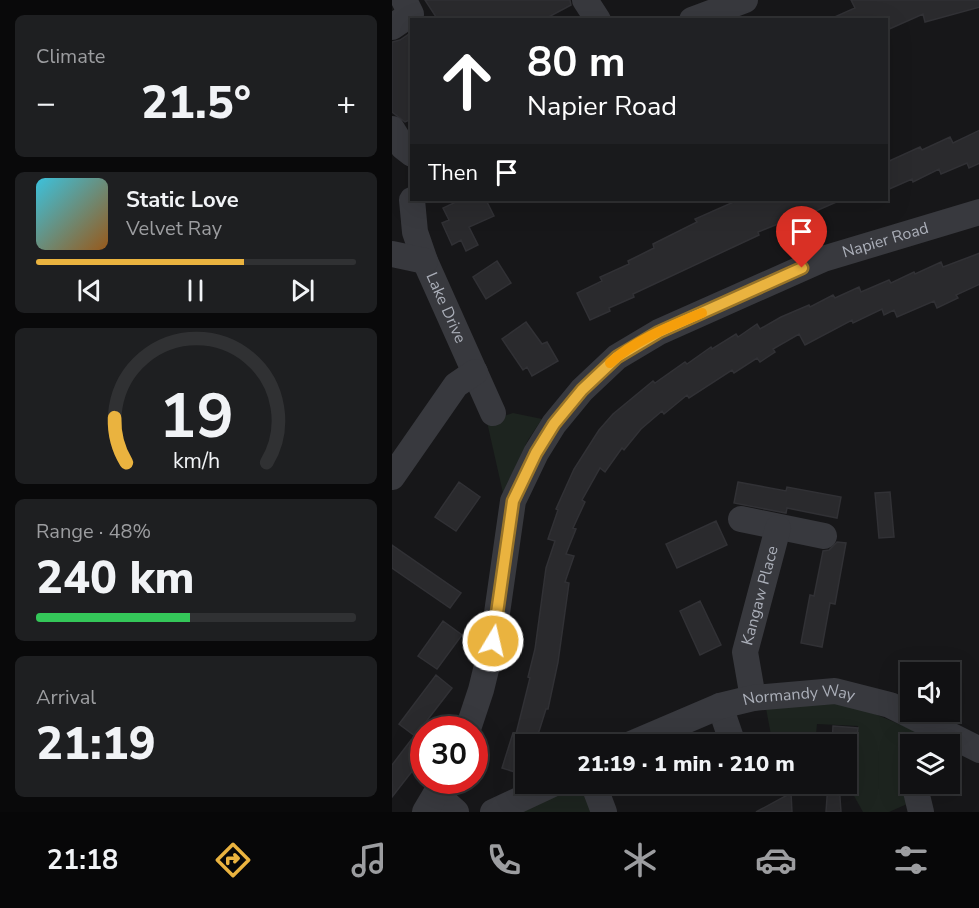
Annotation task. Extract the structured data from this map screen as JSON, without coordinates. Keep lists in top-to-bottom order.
{
  "streets": {
    "street": [
      "Napier Road",
      "Lake Drive",
      "Kangaw Place",
      "Normandy Way"
    ]
  },
  "crossings": [
    ["Kangaw Place", "Normandy Way"]
  ],
  "page": {
    "tile": [
      "Climate",
      ["Range · 48%", "240 km"],
      ["Arrival", "21:19"]
    ],
    "turn": ["80 m", "Napier Road"],
    "heat": ["−", "21.5°", "+"],
    "then": "Then",
    "song": ["Static Love", "Velvet Ray"],
    "limit": "30",
    "trip": "21:19 · 1 min · 210 m",
    "tabs": "21:18",
    "gauge": ["19", "km/h"]
  }
}
